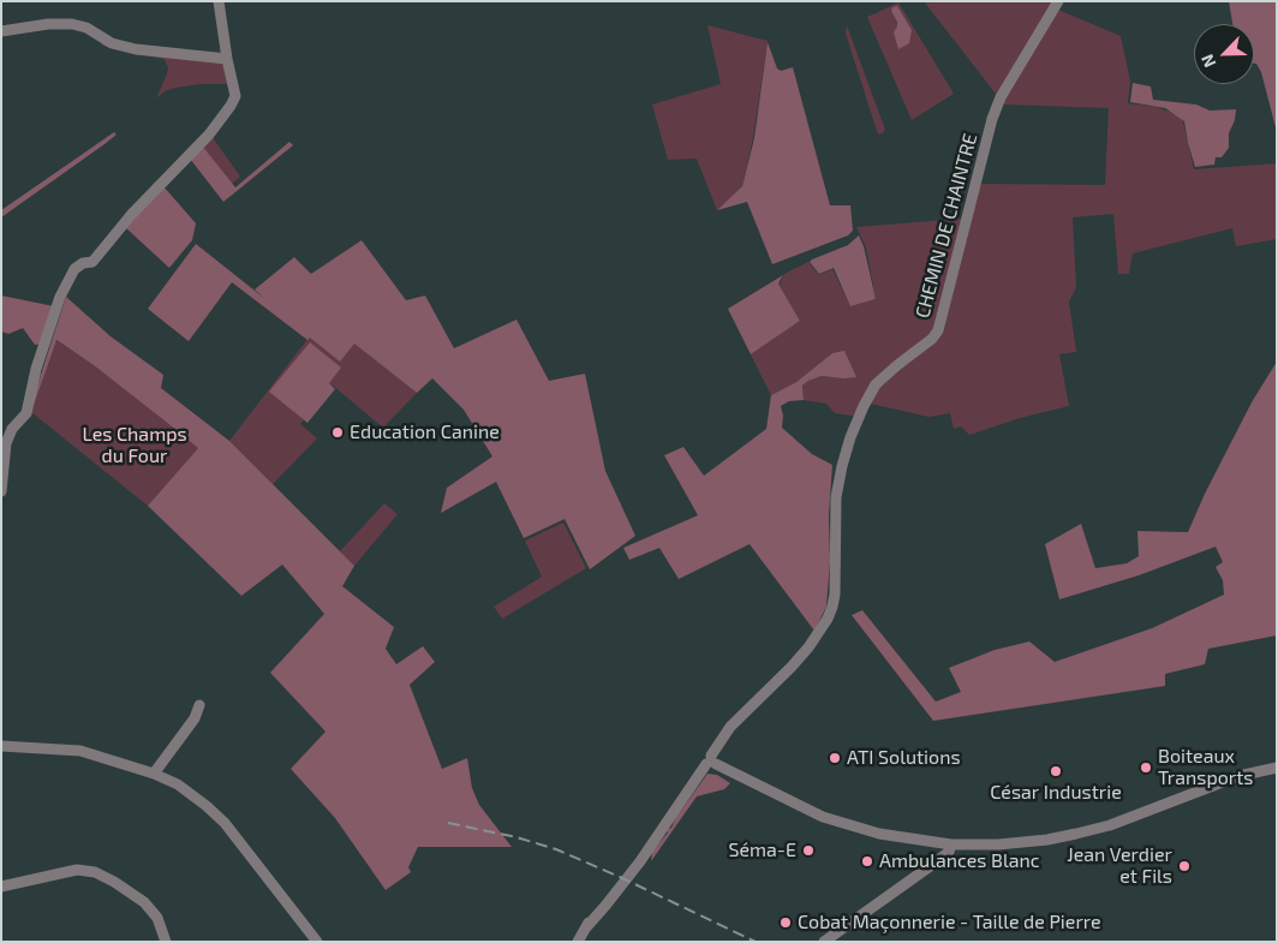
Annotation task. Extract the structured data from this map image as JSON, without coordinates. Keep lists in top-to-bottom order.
{
  "streets": {
    "street": ["CHEMIN DE CHAINTRE"]
  },
  "parks": ["Les Champs du Four"],
  "places": [
    "Education Canine",
    "ATI Solutions",
    "Boiteaux Transports",
    "César Industrie",
    "Séma-E",
    "Ambulances Blanc",
    "Jean Verdier et Fils",
    "Cobat Maçonnerie - Taille de Pierre"
  ],
  "north": "bottom left"
}
